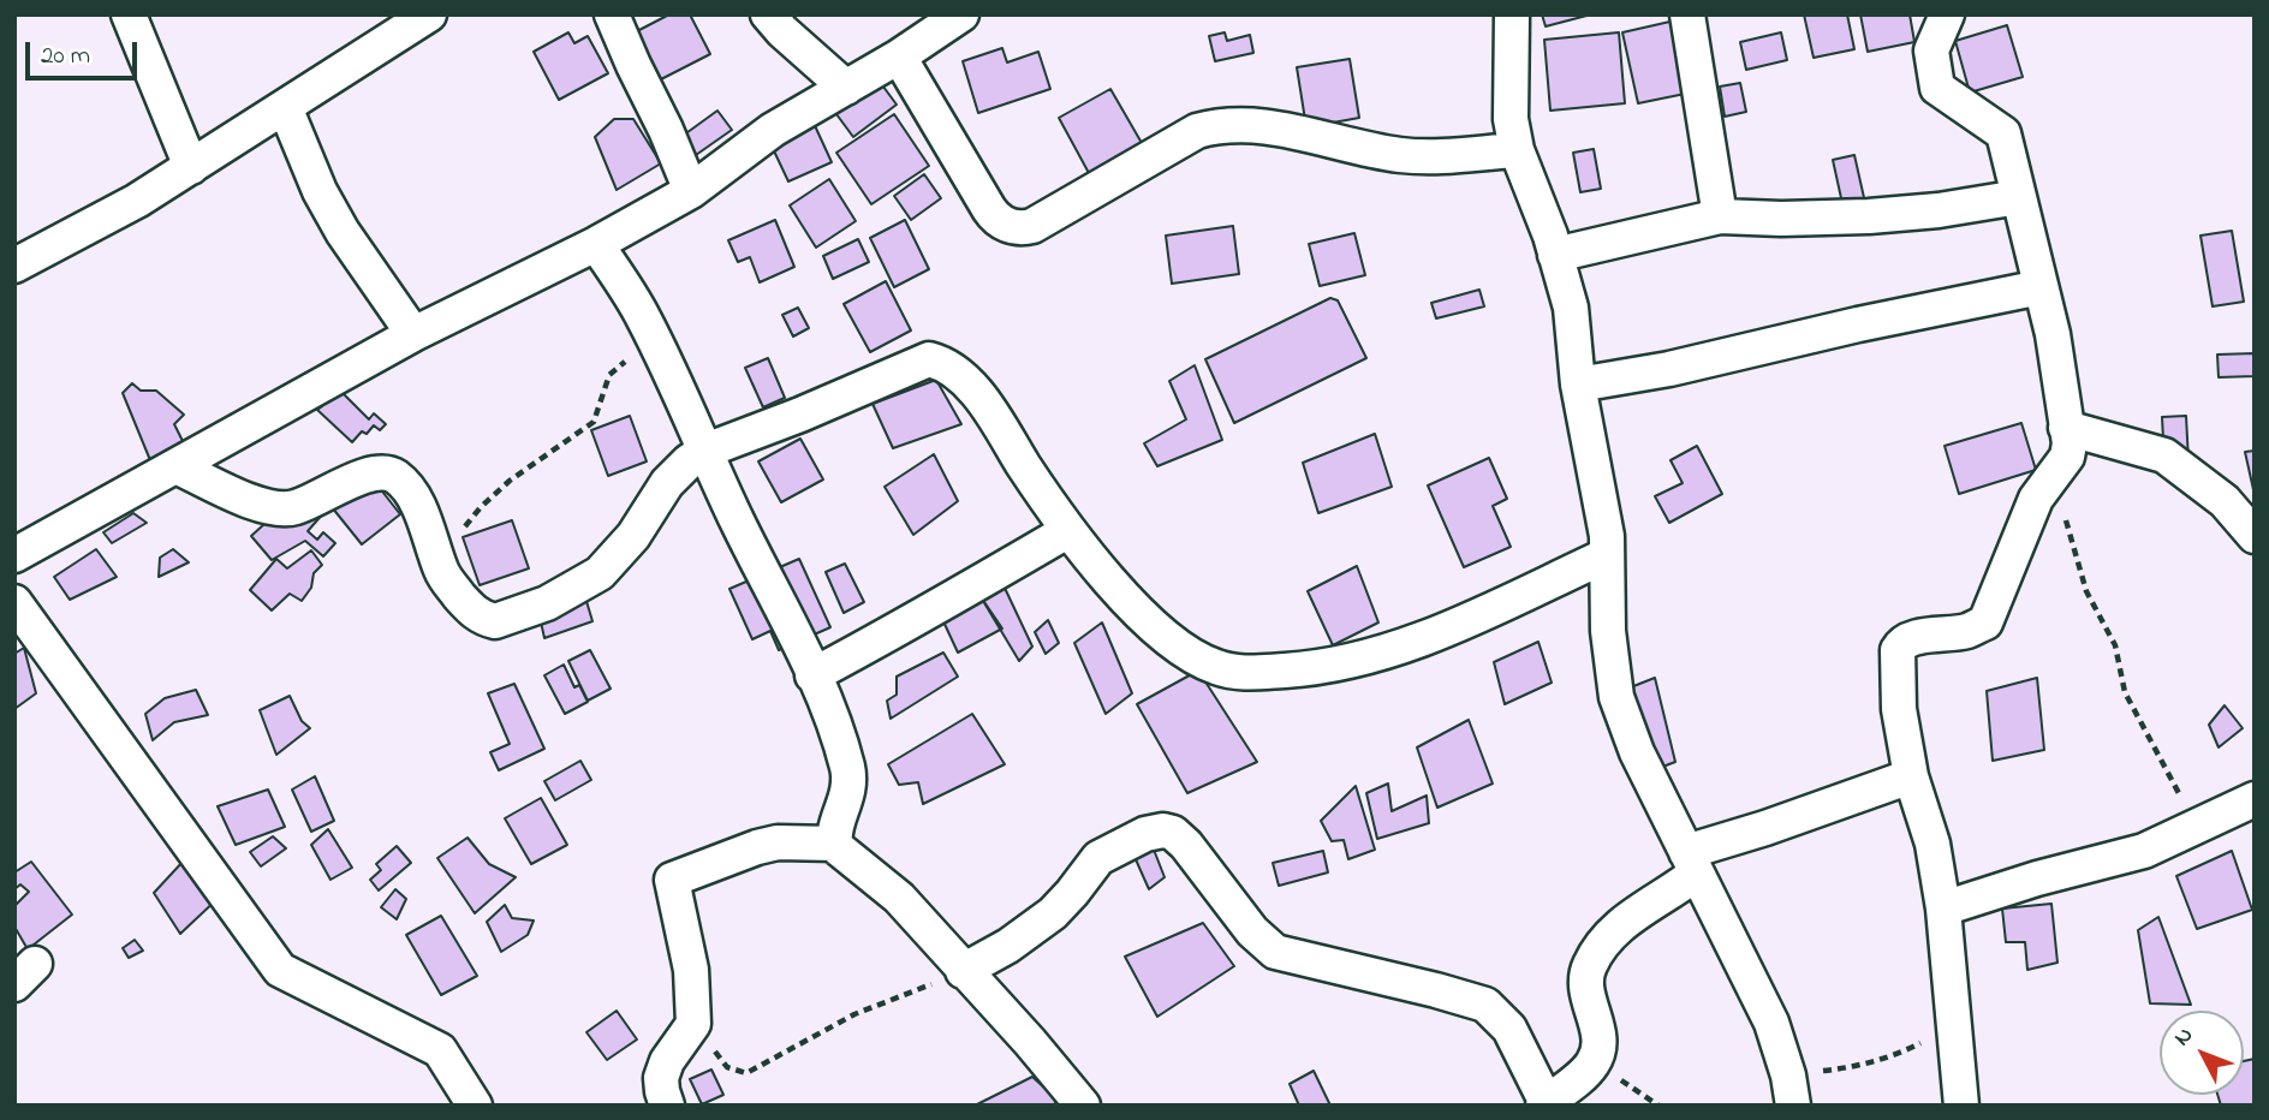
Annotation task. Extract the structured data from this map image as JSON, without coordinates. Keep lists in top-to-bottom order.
{
  "scale_bar": "20 m",
  "north": "top left"
}
